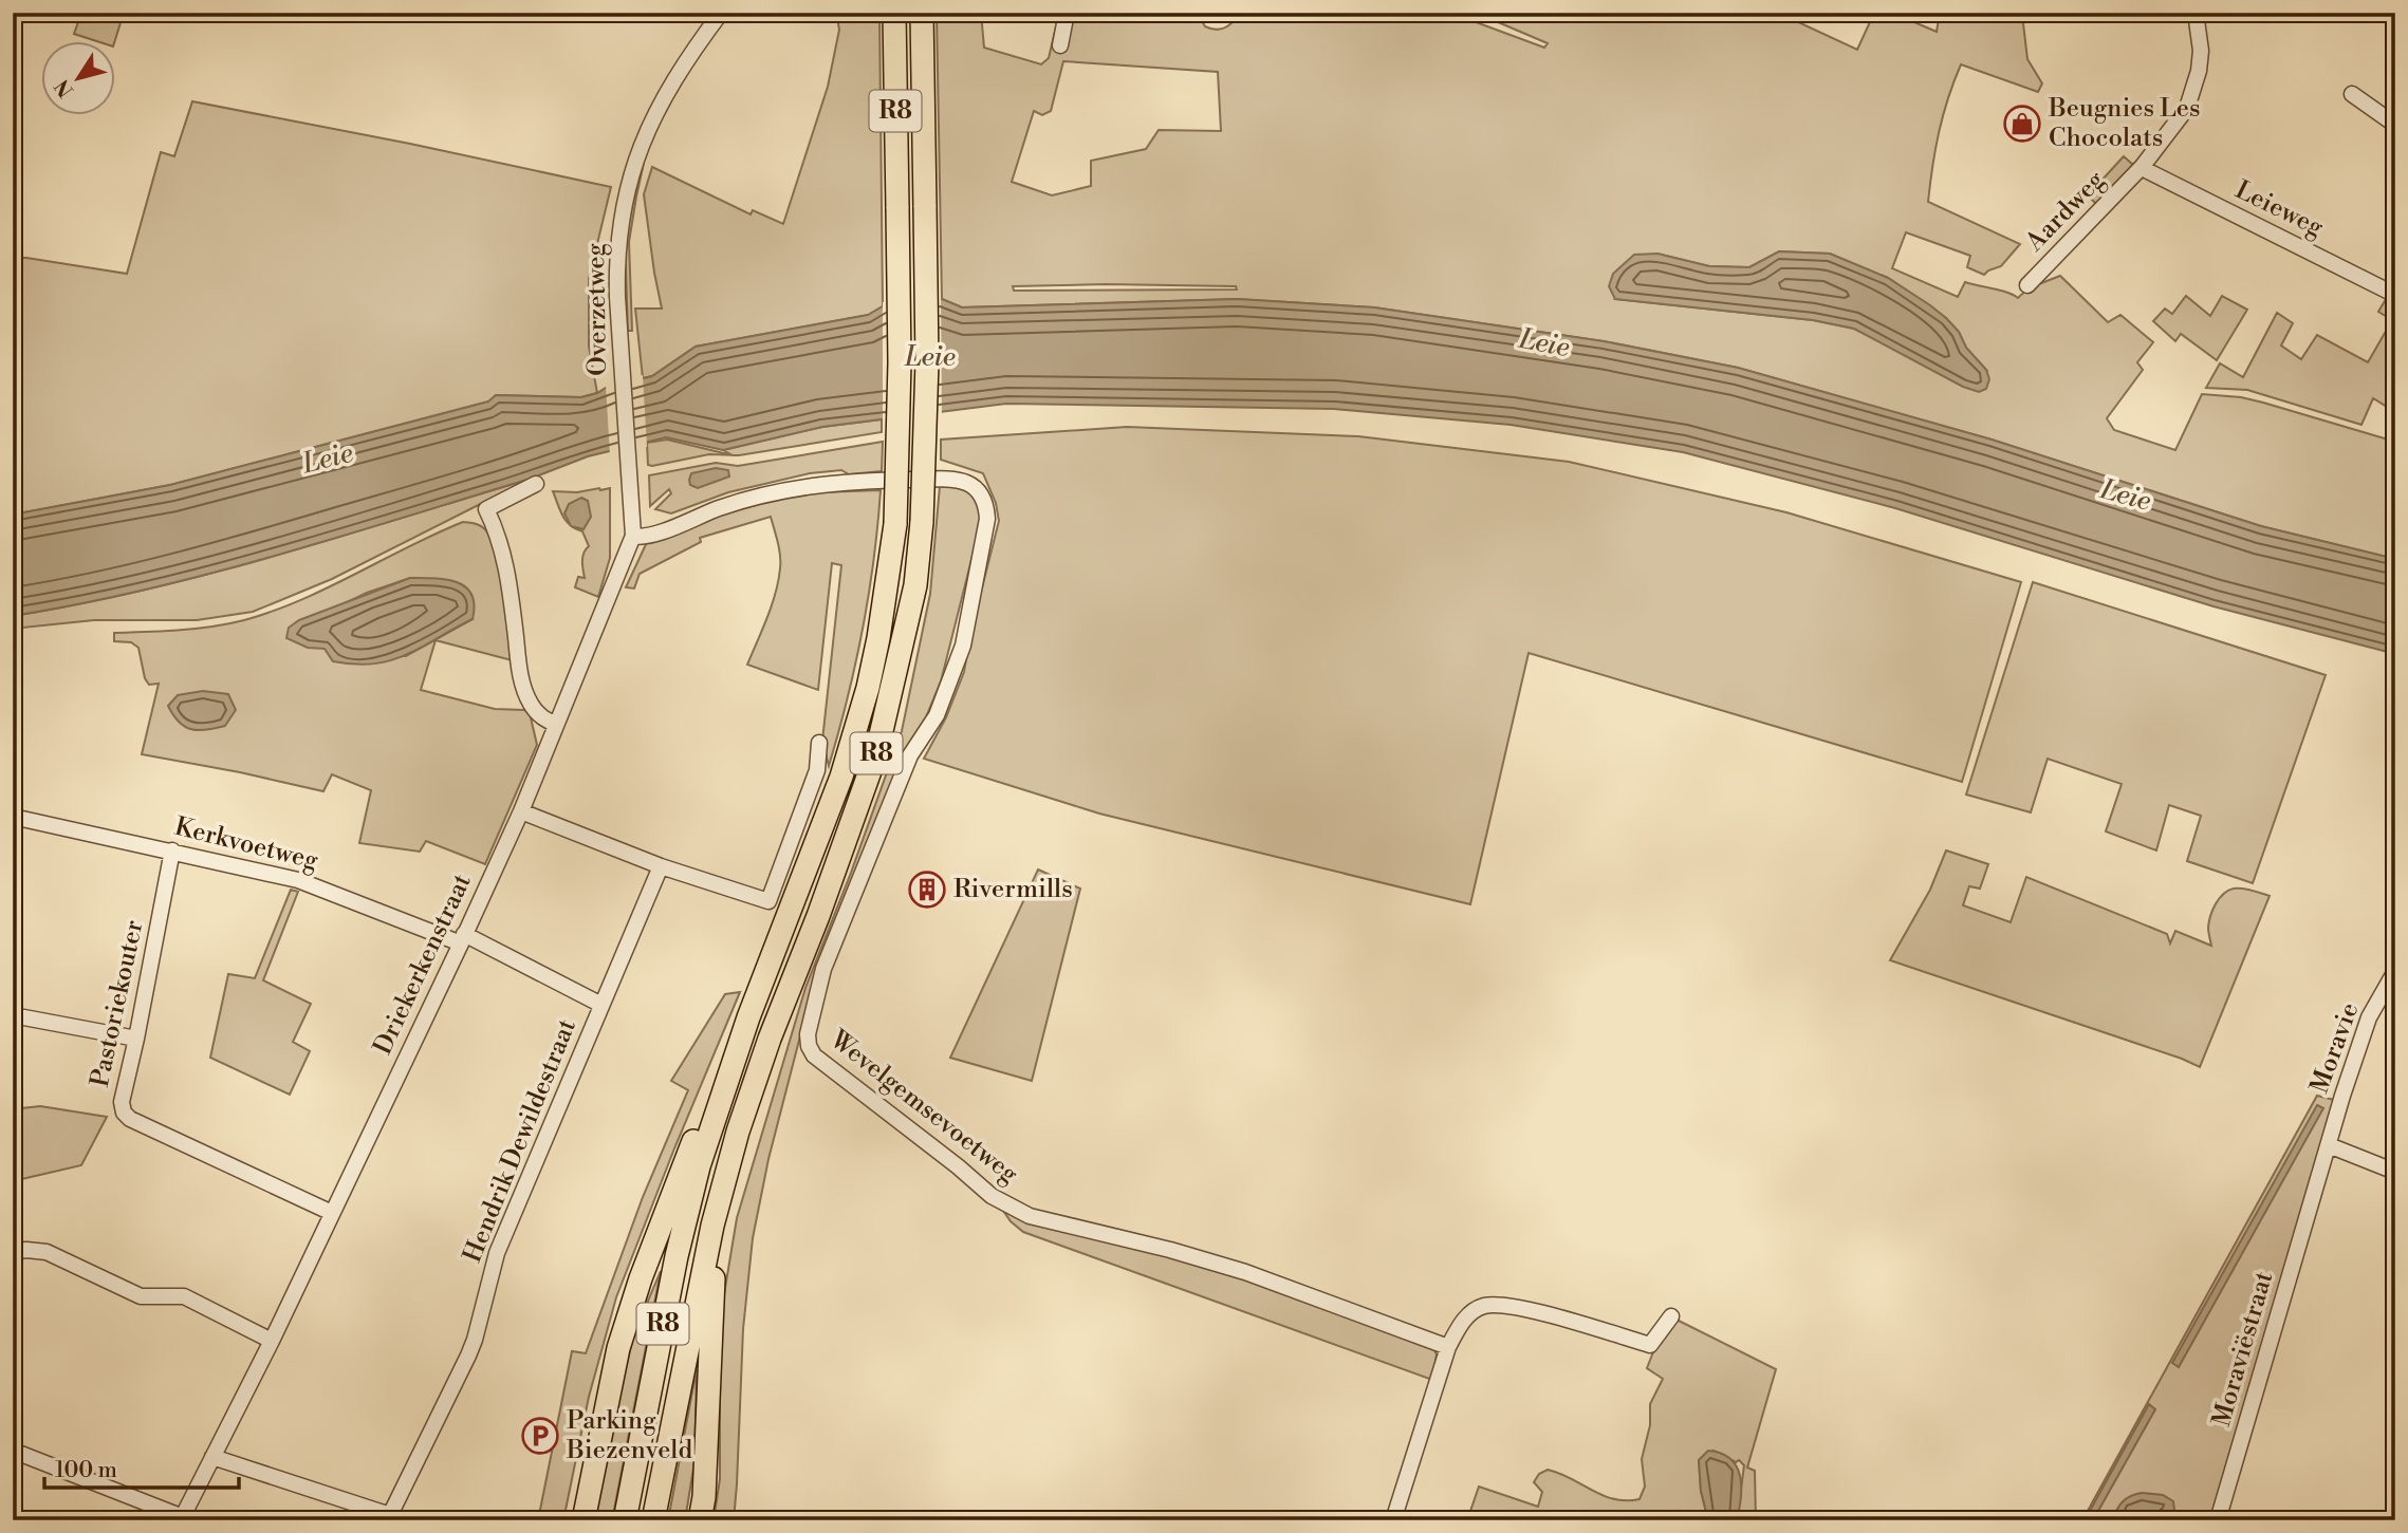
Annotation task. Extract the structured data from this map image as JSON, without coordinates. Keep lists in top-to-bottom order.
{
  "streets": {
    "highway": ["R8"],
    "street": [
      "Leieweg",
      "Aardweg",
      "Overzetweg",
      "Kerkvoetweg",
      "Driekerkenstraat",
      "Pastoriekouter",
      "Moravie",
      "Wevelgemsevoetweg",
      "Hendrik Dewildestraat",
      "Moraviëstraat"
    ]
  },
  "crossings": [
    ["Leieweg", "Aardweg"],
    ["Overzetweg", "Driekerkenstraat"],
    ["Kerkvoetweg", "Driekerkenstraat"],
    ["Kerkvoetweg", "Pastoriekouter"],
    ["Kerkvoetweg", "Hendrik Dewildestraat"],
    ["Driekerkenstraat", "Pastoriekouter"],
    ["Driekerkenstraat", "Wevelgemsevoetweg"],
    ["Driekerkenstraat", "Hendrik Dewildestraat"],
    ["Moravie", "Moraviëstraat"]
  ],
  "water": ["Leie"],
  "places": {
    "shop": ["Beugnies Les Chocolats"],
    "building": ["Rivermills"],
    "parking": ["Parking Biezenveld"]
  },
  "scale_bar": "100 m",
  "north": "bottom left"
}
